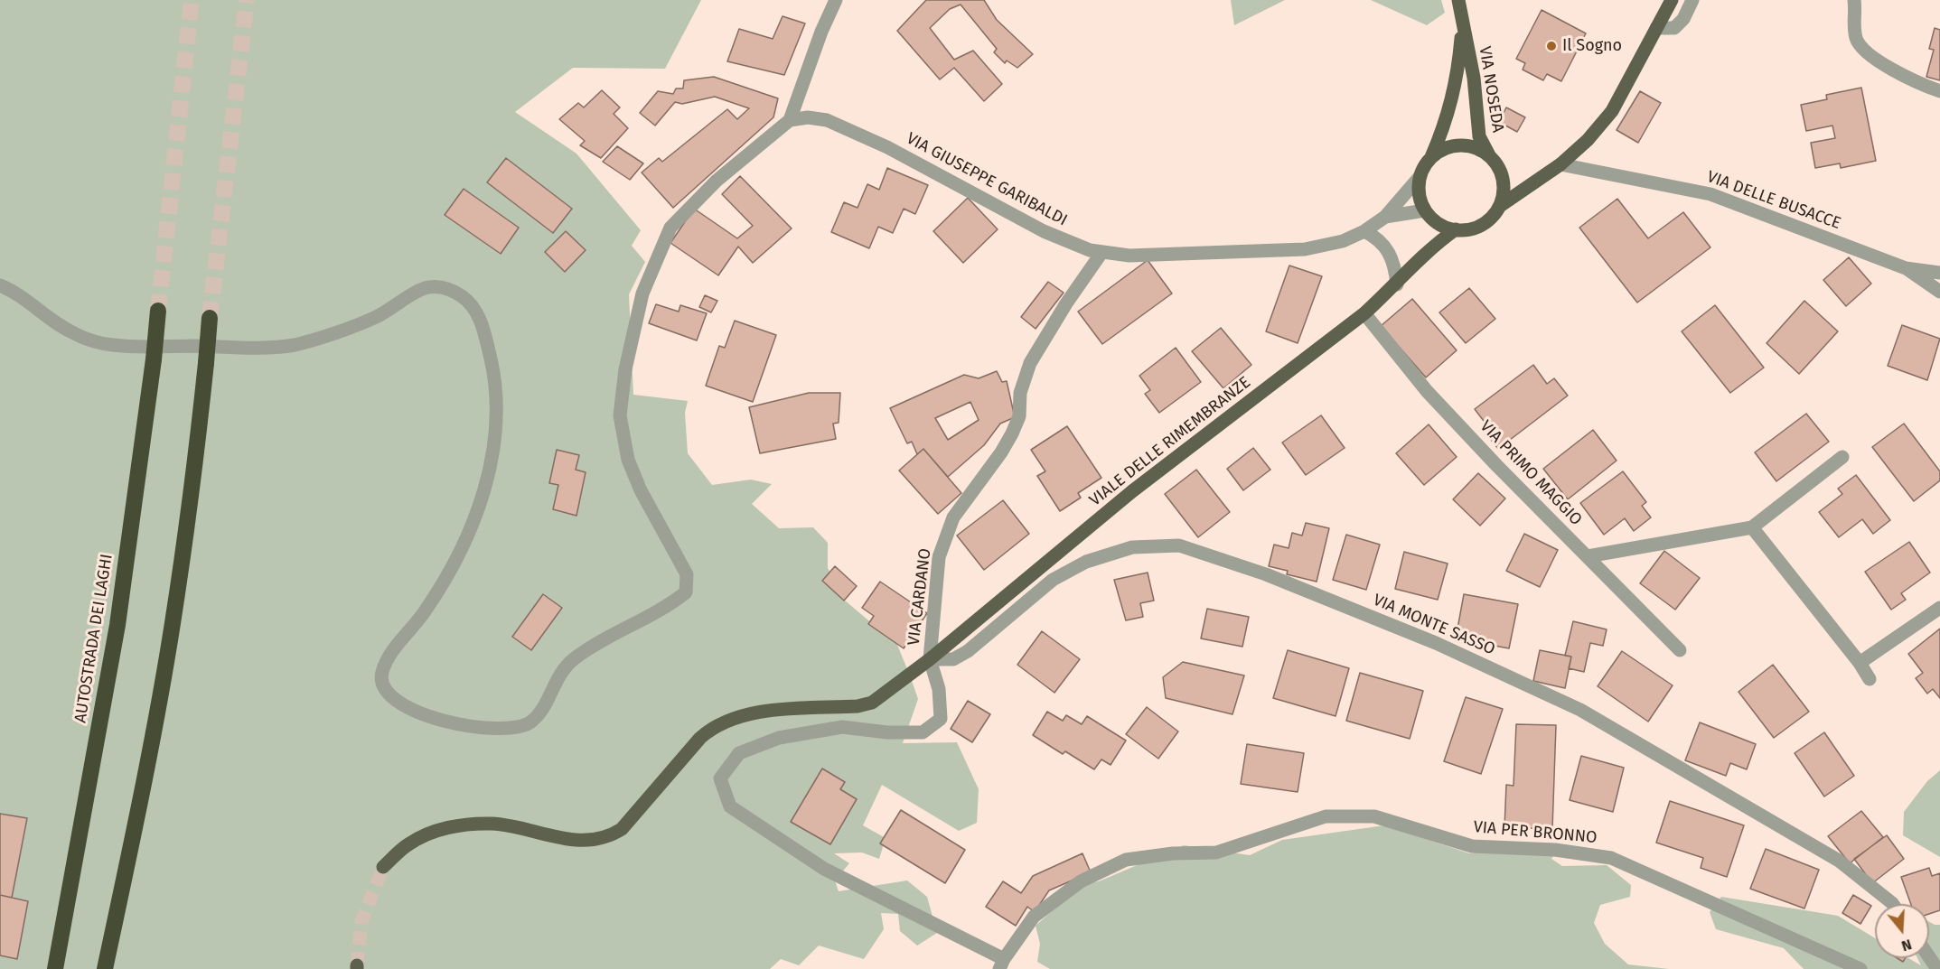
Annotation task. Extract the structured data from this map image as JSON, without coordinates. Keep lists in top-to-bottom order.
{
  "streets": {
    "highway": ["AUTOSTRADA DEI LAGHI"],
    "main road": ["VIA NOSEDA", "VIALE DELLE RIMEMBRANZE"],
    "street": [
      "VIA GIUSEPPE GARIBALDI",
      "VIA DELLE BUSACCE",
      "VIA PRIMO MAGGIO",
      "VIA CARDANO",
      "VIA MONTE SASSO",
      "VIA PER BRONNO"
    ]
  },
  "crossings": [
    ["VIA NOSEDA", "VIA GIUSEPPE GARIBALDI"],
    ["VIA NOSEDA", "VIALE DELLE RIMEMBRANZE"],
    ["VIA GIUSEPPE GARIBALDI", "VIALE DELLE RIMEMBRANZE"],
    ["VIA GIUSEPPE GARIBALDI", "VIA CARDANO"],
    ["VIALE DELLE RIMEMBRANZE", "VIA PRIMO MAGGIO"],
    ["VIALE DELLE RIMEMBRANZE", "VIA CARDANO"],
    ["VIALE DELLE RIMEMBRANZE", "VIA MONTE SASSO"],
    ["VIA CARDANO", "VIA MONTE SASSO"],
    ["VIA CARDANO", "VIA PER BRONNO"]
  ],
  "places": ["Il Sogno"],
  "north": "bottom"
}
